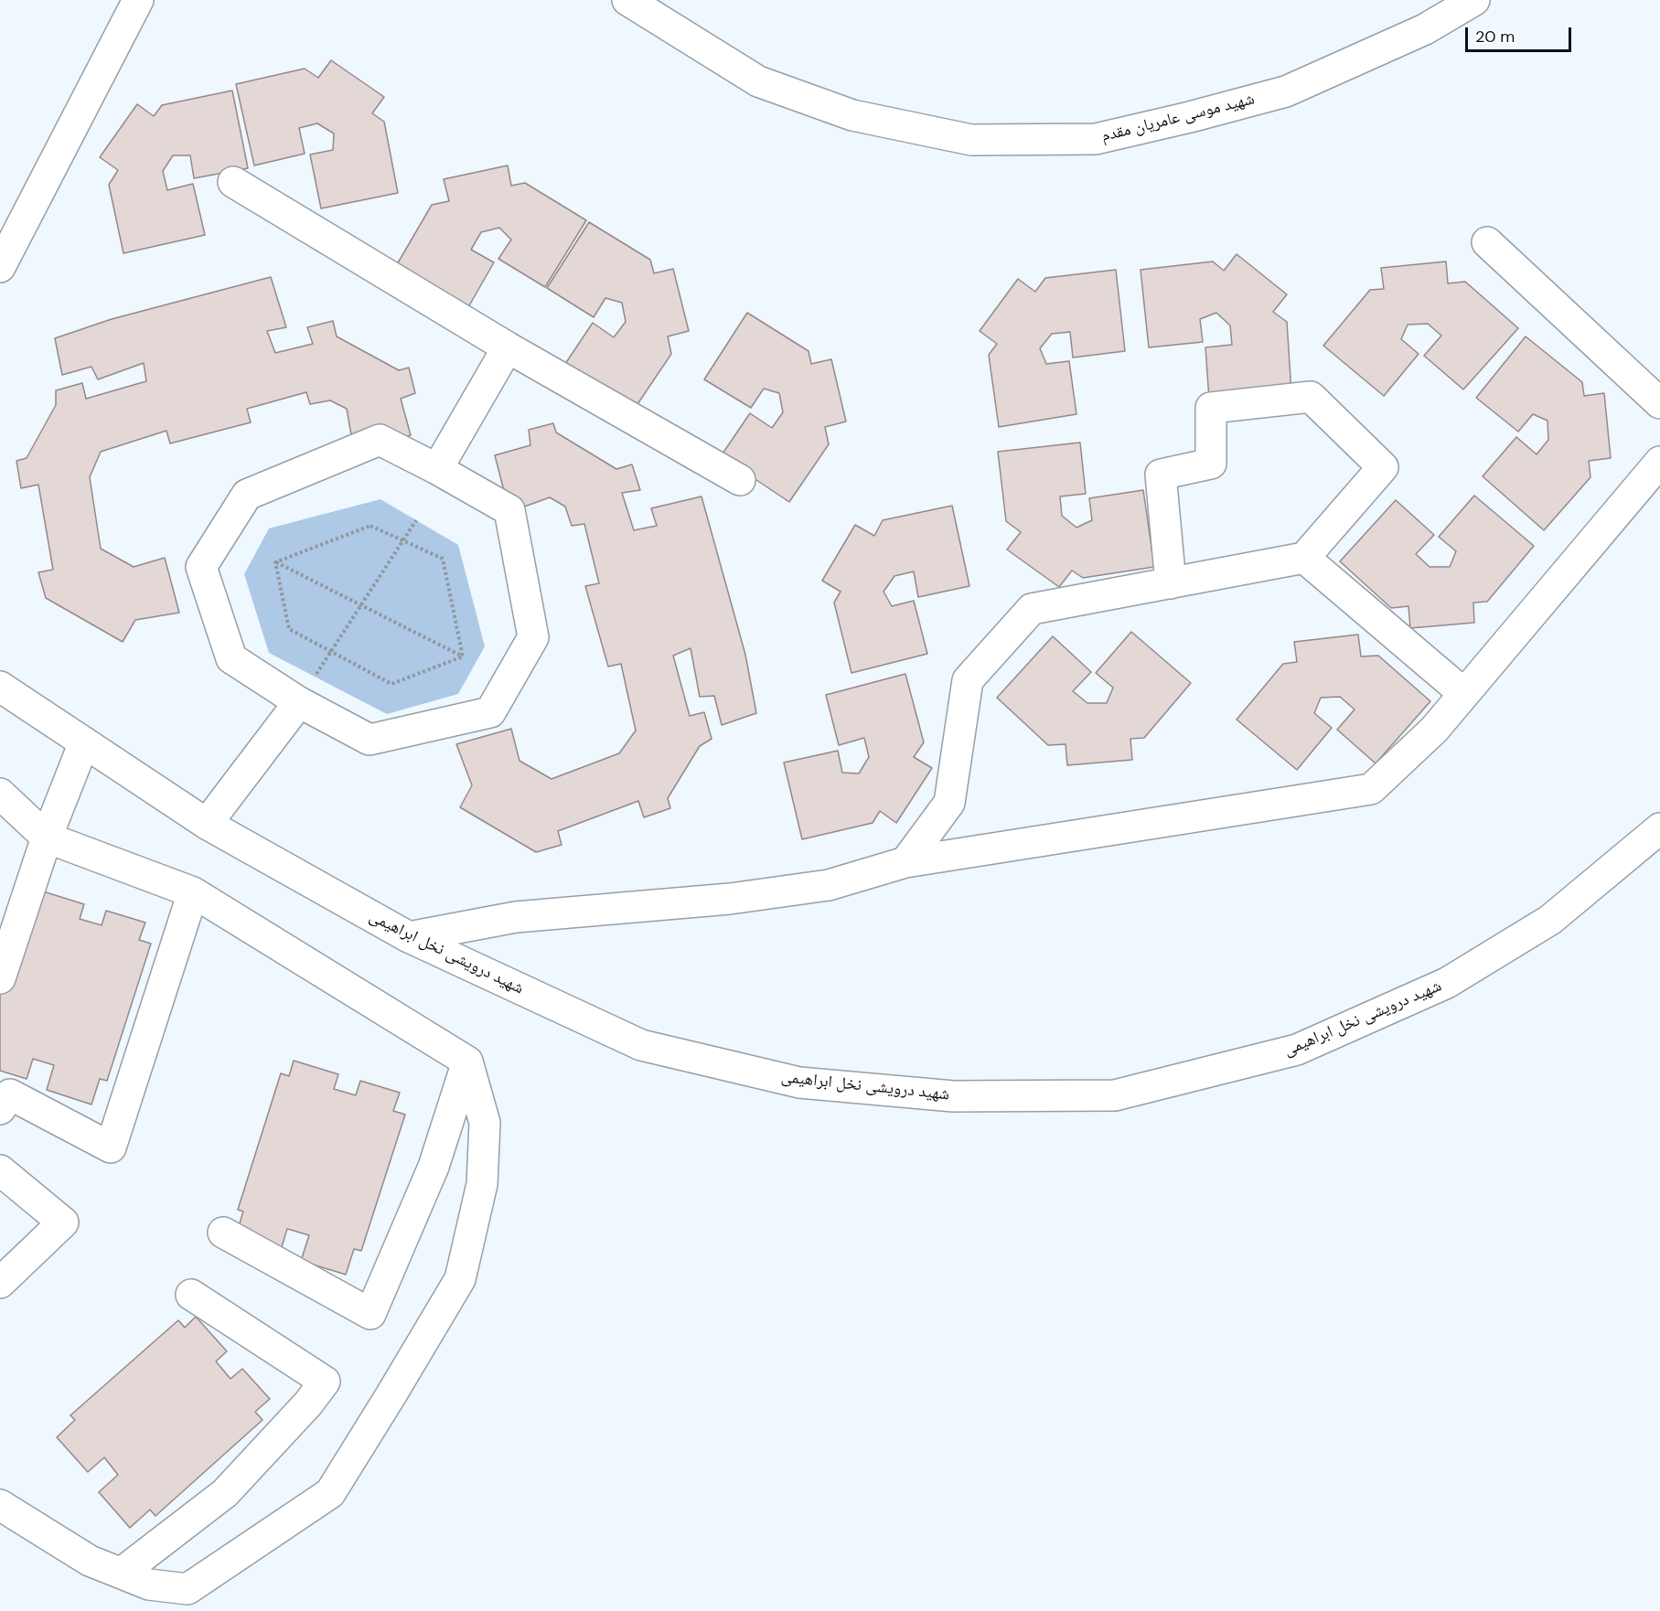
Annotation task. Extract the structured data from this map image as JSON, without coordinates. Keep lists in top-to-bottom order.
{
  "streets": {
    "street": ["شهید موسی عامریان مقدم", "شهید درویشی نخل ابراهیمی"]
  },
  "scale_bar": "20 m"
}
